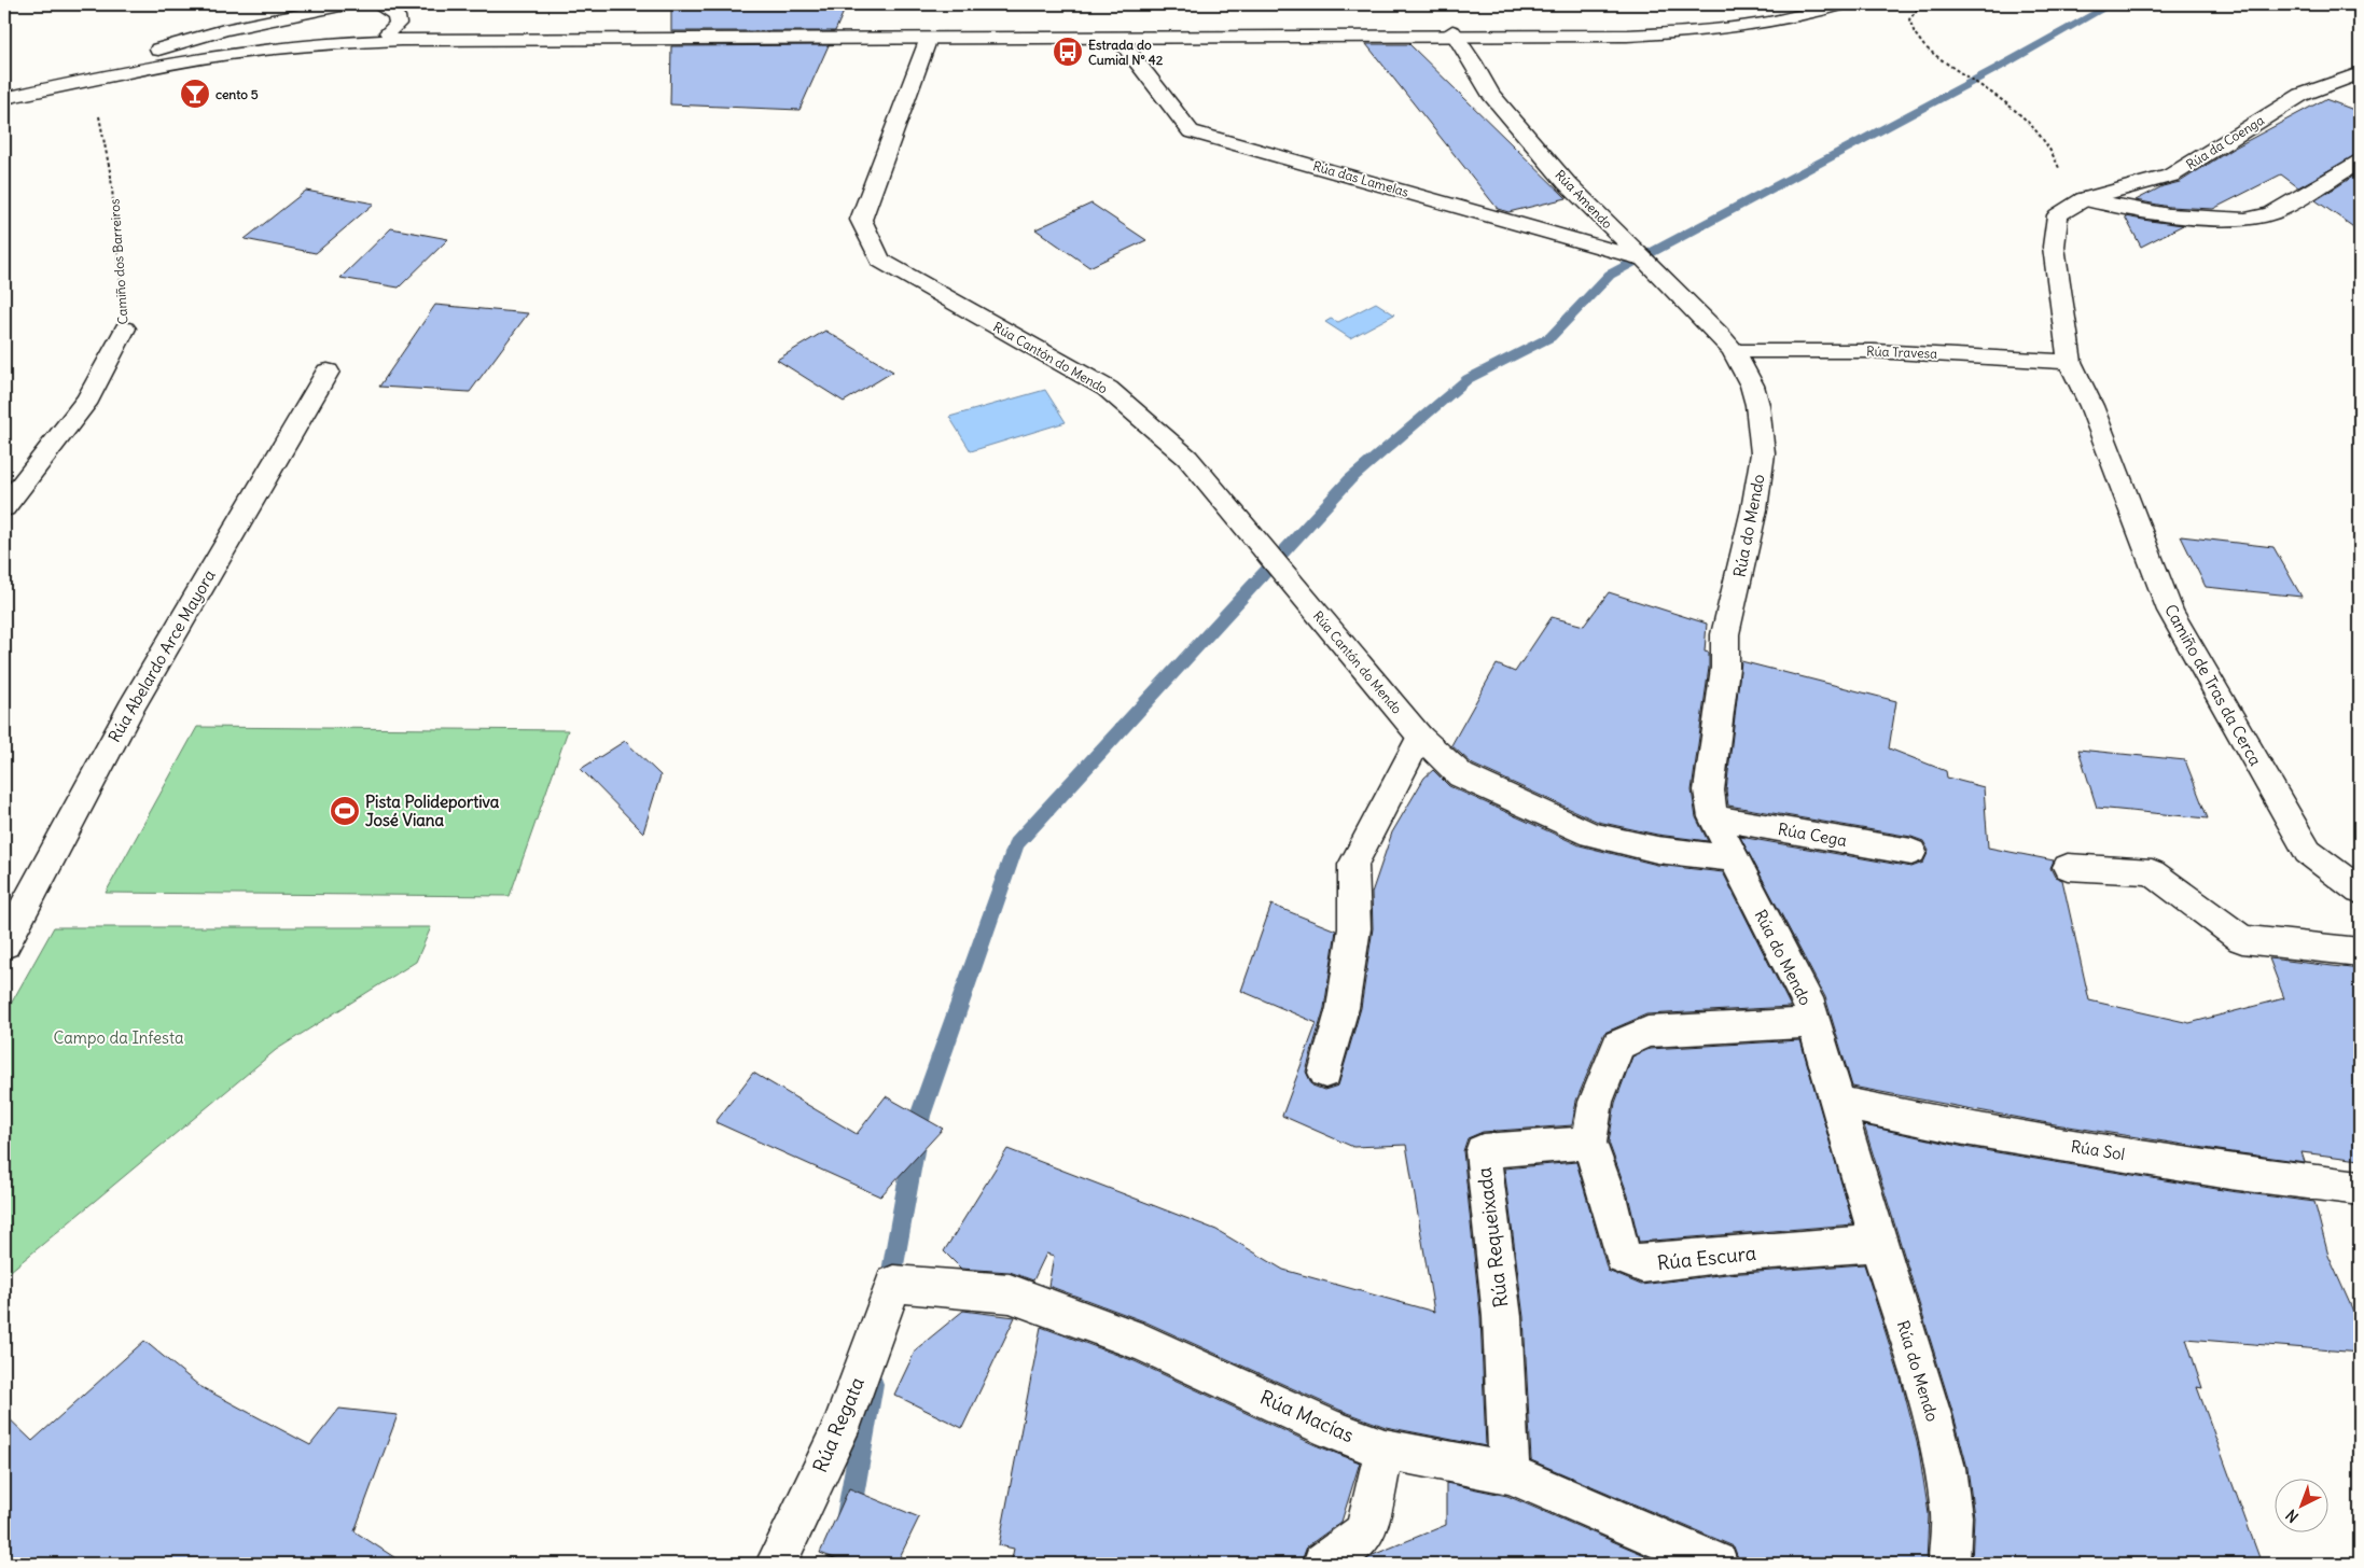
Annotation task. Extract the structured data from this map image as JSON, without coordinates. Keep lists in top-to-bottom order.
{
  "streets": {
    "street": [
      "Rúa da Coenga",
      "Rúa das Lamelas",
      "Rúa Amendo",
      "Camiño dos Barreiros",
      "Rúa Travesa",
      "Rúa Cantón do Mendo",
      "Rúa do Mendo",
      "Rúa Abelardo Arce Mayora",
      "Camiño de Tras da Cerca",
      "Rúa Cega",
      "Rúa Sol",
      "Rúa Requeixada",
      "Rúa Escura",
      "Rúa Macías",
      "Rúa Regata"
    ]
  },
  "crossings": [
    ["Rúa da Coenga", "Rúa Travesa"],
    ["Rúa da Coenga", "Camiño de Tras da Cerca"],
    ["Rúa das Lamelas", "Rúa Amendo"],
    ["Rúa Amendo", "Rúa Travesa"],
    ["Rúa Amendo", "Rúa do Mendo"],
    ["Rúa Travesa", "Rúa do Mendo"],
    ["Rúa Travesa", "Camiño de Tras da Cerca"],
    ["Rúa Cantón do Mendo", "Rúa do Mendo"],
    ["Rúa do Mendo", "Rúa Cega"],
    ["Rúa do Mendo", "Rúa Sol"],
    ["Rúa do Mendo", "Rúa Escura"],
    ["Rúa Requeixada", "Rúa Escura"],
    ["Rúa Requeixada", "Rúa Macías"],
    ["Rúa Macías", "Rúa Regata"]
  ],
  "parks": ["Campo da Infesta"],
  "places": {
    "bus stop": ["Estrada do Cumial Nº 42"],
    "bar": ["cento 5"],
    "sports": ["Pista Polideportiva José Viana"]
  },
  "north": "bottom left"
}
